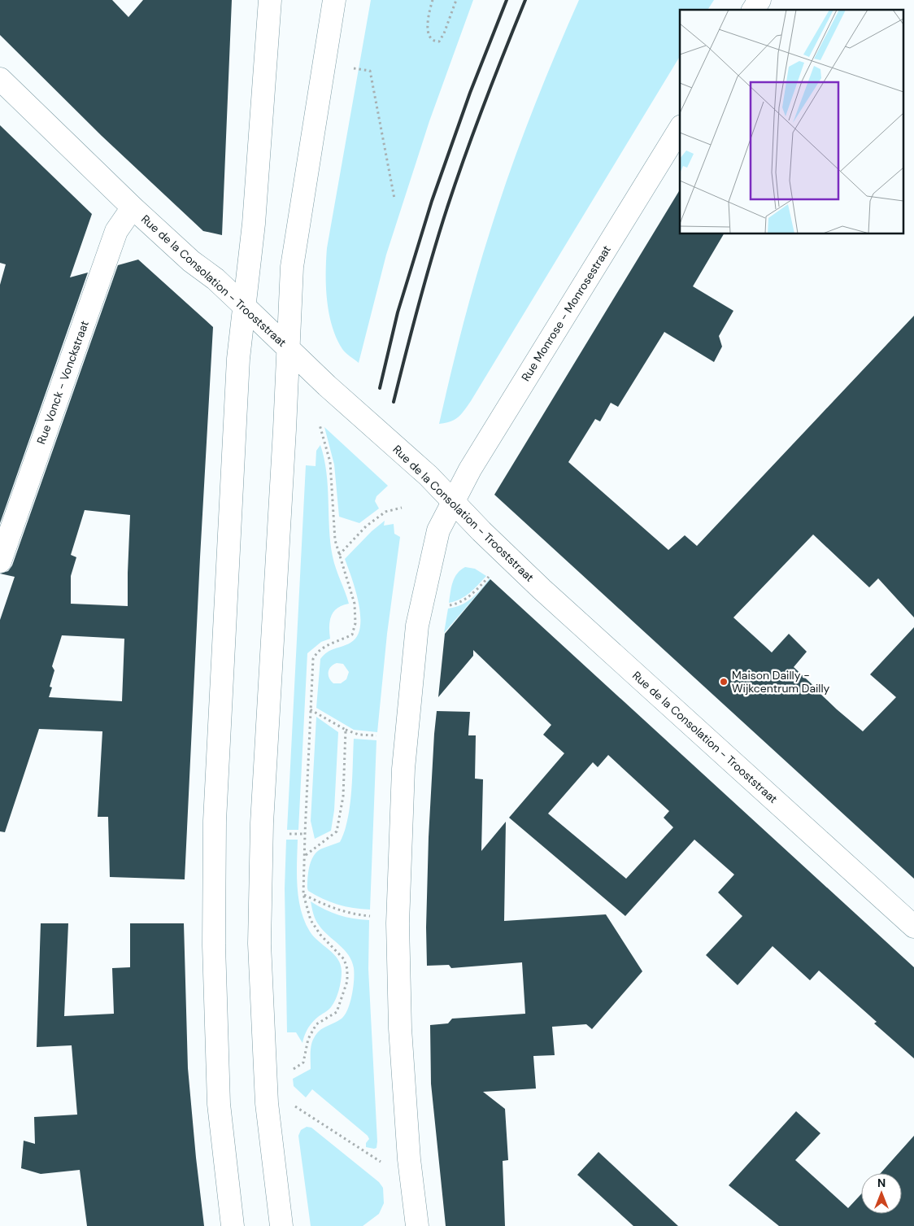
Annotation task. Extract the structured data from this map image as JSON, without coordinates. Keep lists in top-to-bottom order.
{
  "streets": {
    "street": ["Rue de la Consolation - Trooststraat", "Rue Monrose - Monrosestraat", "Rue Vonck - Vonckstraat"]
  },
  "crossings": [
    ["Rue de la Consolation - Trooststraat", "Rue Monrose - Monrosestraat"],
    ["Rue de la Consolation - Trooststraat", "Rue Vonck - Vonckstraat"]
  ],
  "places": ["Maison Dailly - Wijkcentrum Dailly"],
  "north": "top"
}
